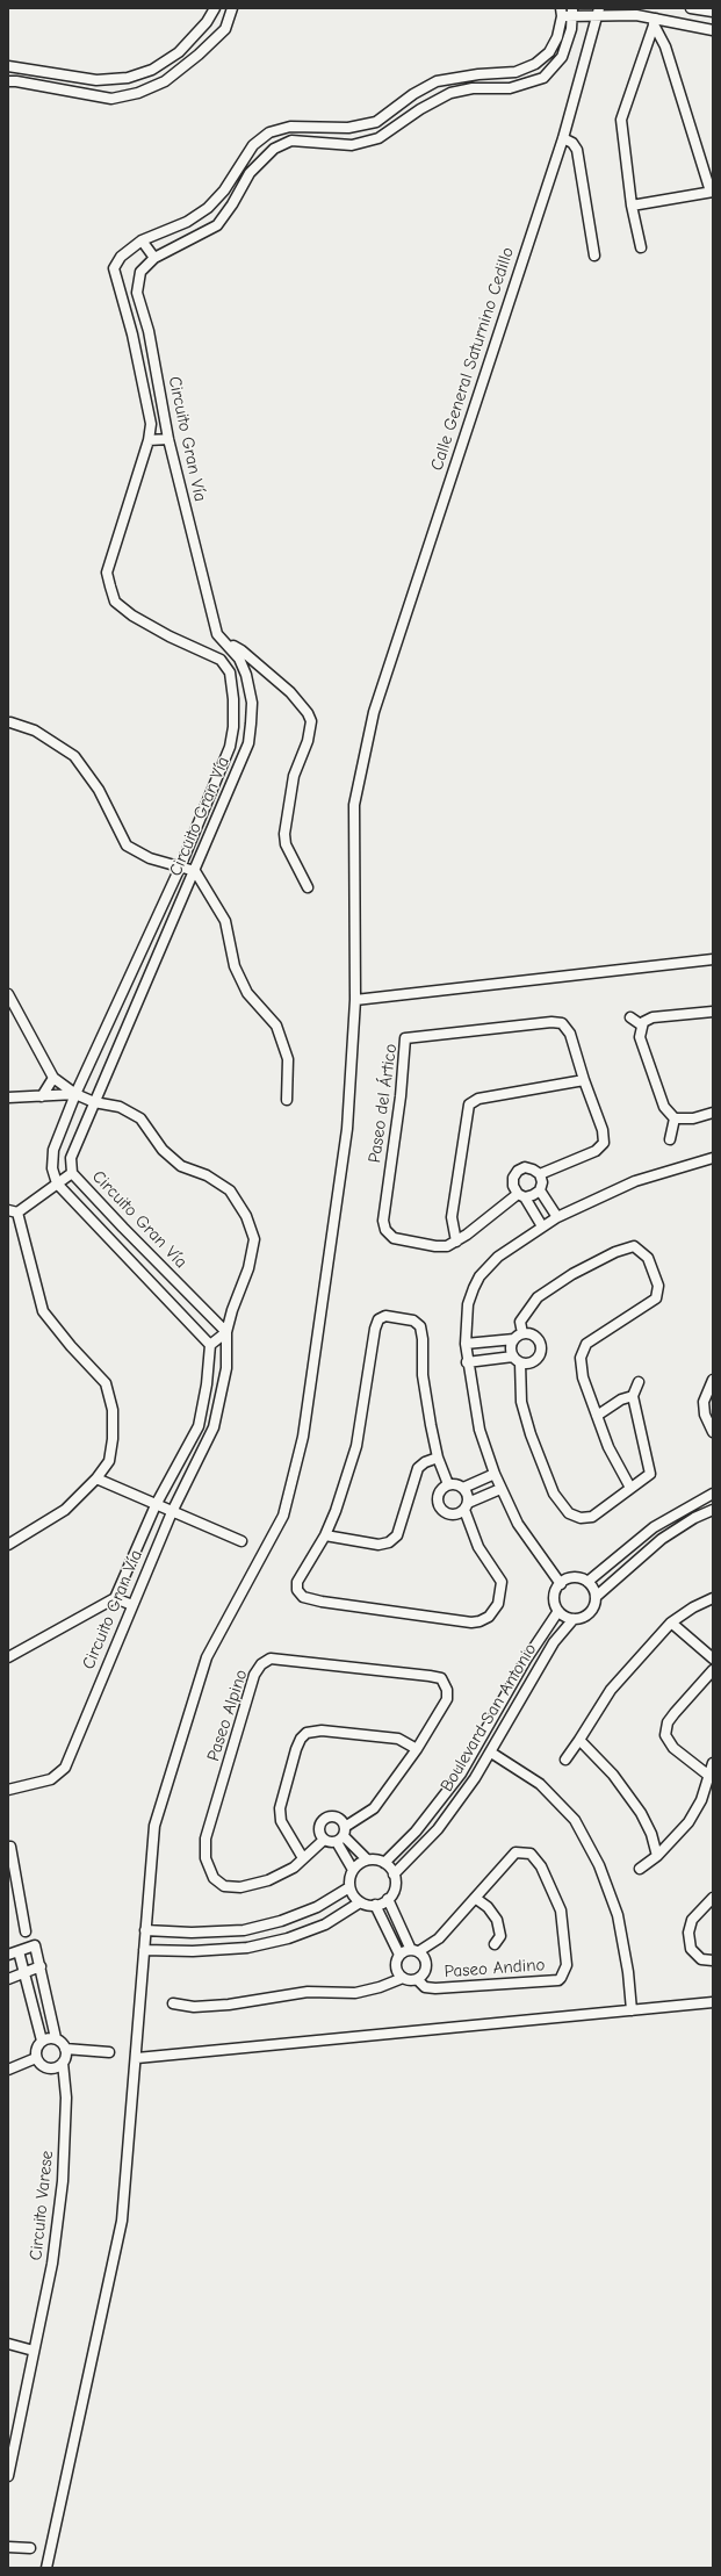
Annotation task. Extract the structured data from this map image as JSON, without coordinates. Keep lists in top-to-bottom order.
{
  "streets": {
    "street": [
      "Calle General Saturnino Cedillo",
      "Circuito Gran Vía",
      "Paseo del Ártico",
      "Paseo Alpino",
      "Boulevard San Antonio",
      "Paseo Andino",
      "Circuito Varese"
    ]
  },
  "crossings": [
    ["Boulevard San Antonio", "Paseo Andino"]
  ]
}
